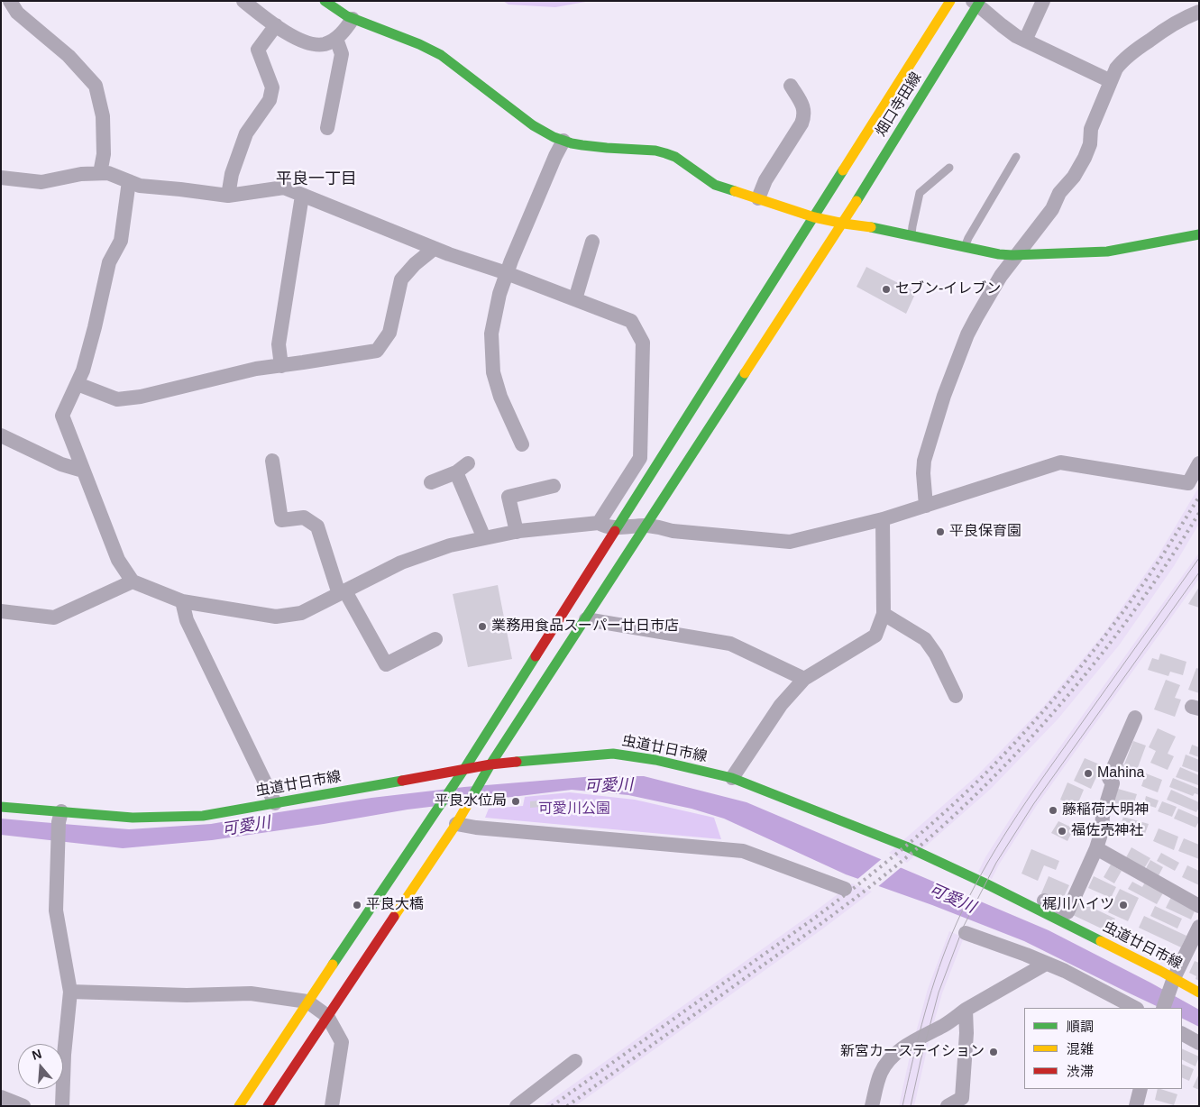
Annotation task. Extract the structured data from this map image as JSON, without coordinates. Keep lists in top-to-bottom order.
{
  "streets": {
    "street": ["畑口寺田線", "虫道廿日市線"]
  },
  "crossings": [
    ["畑口寺田線", "虫道廿日市線"]
  ],
  "districts": ["平良一丁目"],
  "water": ["可愛川"],
  "parks": ["可愛川公園"],
  "places": [
    "セブン-イレブン",
    "平良保育園",
    "業務用食品スーパー廿日市店",
    "Mahina",
    "平良水位局",
    "藤稲荷大明神",
    "福佐売神社",
    "平良大橋",
    "梶川ハイツ",
    "新宮カーステイション"
  ],
  "legend": ["順調", "混雑", "渋滞"],
  "north": "top"
}
